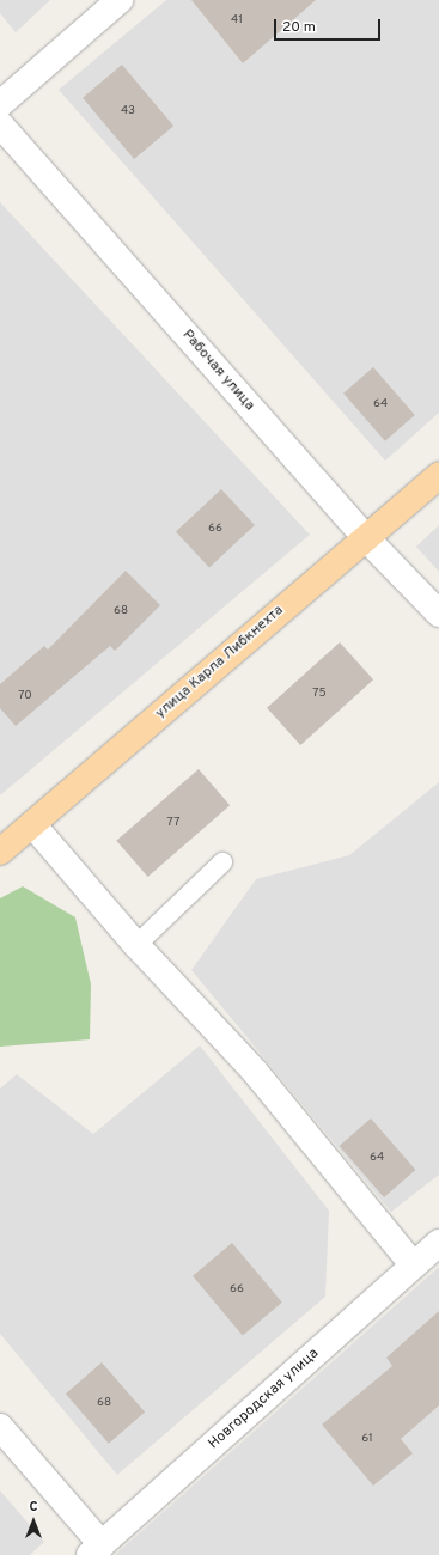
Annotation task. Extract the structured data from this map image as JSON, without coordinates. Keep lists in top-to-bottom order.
{
  "streets": {
    "main road": ["улица Карла Либкнехта"],
    "street": ["Рабочая улица", "Новгородская улица"]
  },
  "crossings": [
    ["Рабочая улица", "улица Карла Либкнехта"]
  ],
  "house_numbers": [
    "41",
    "43",
    "64",
    "66",
    "68",
    "75",
    "70",
    "77",
    "64",
    "66",
    "68",
    "61"
  ],
  "scale_bar": "20 m",
  "north": "top"
}
